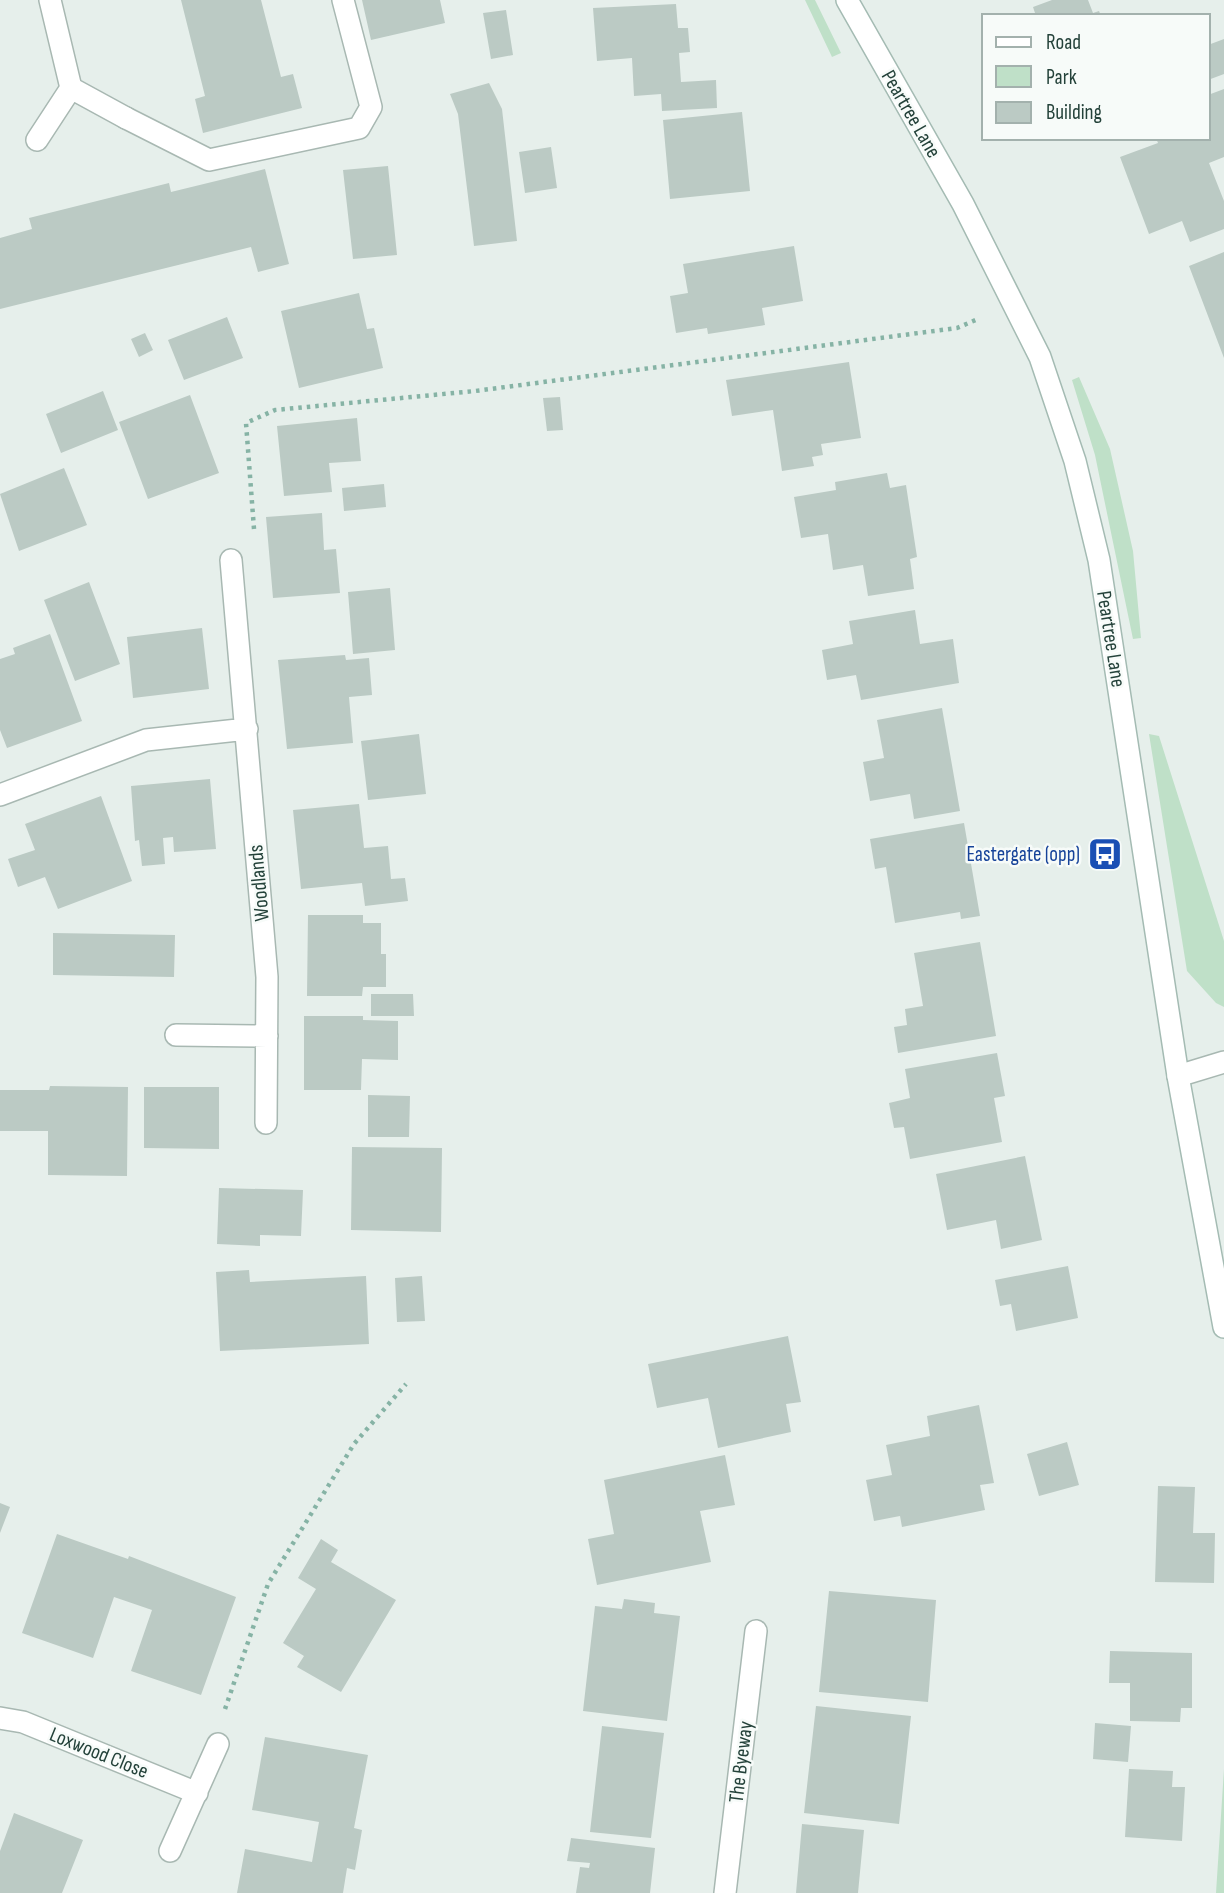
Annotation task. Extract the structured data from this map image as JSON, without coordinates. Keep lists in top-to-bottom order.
{
  "streets": {
    "street": [
      "Peartree Lane",
      "Woodlands",
      "Loxwood Close",
      "The Byeway"
    ]
  },
  "places": {
    "bus stop": ["Eastergate (opp)"]
  },
  "legend": ["Road", "Park", "Building"]
}
